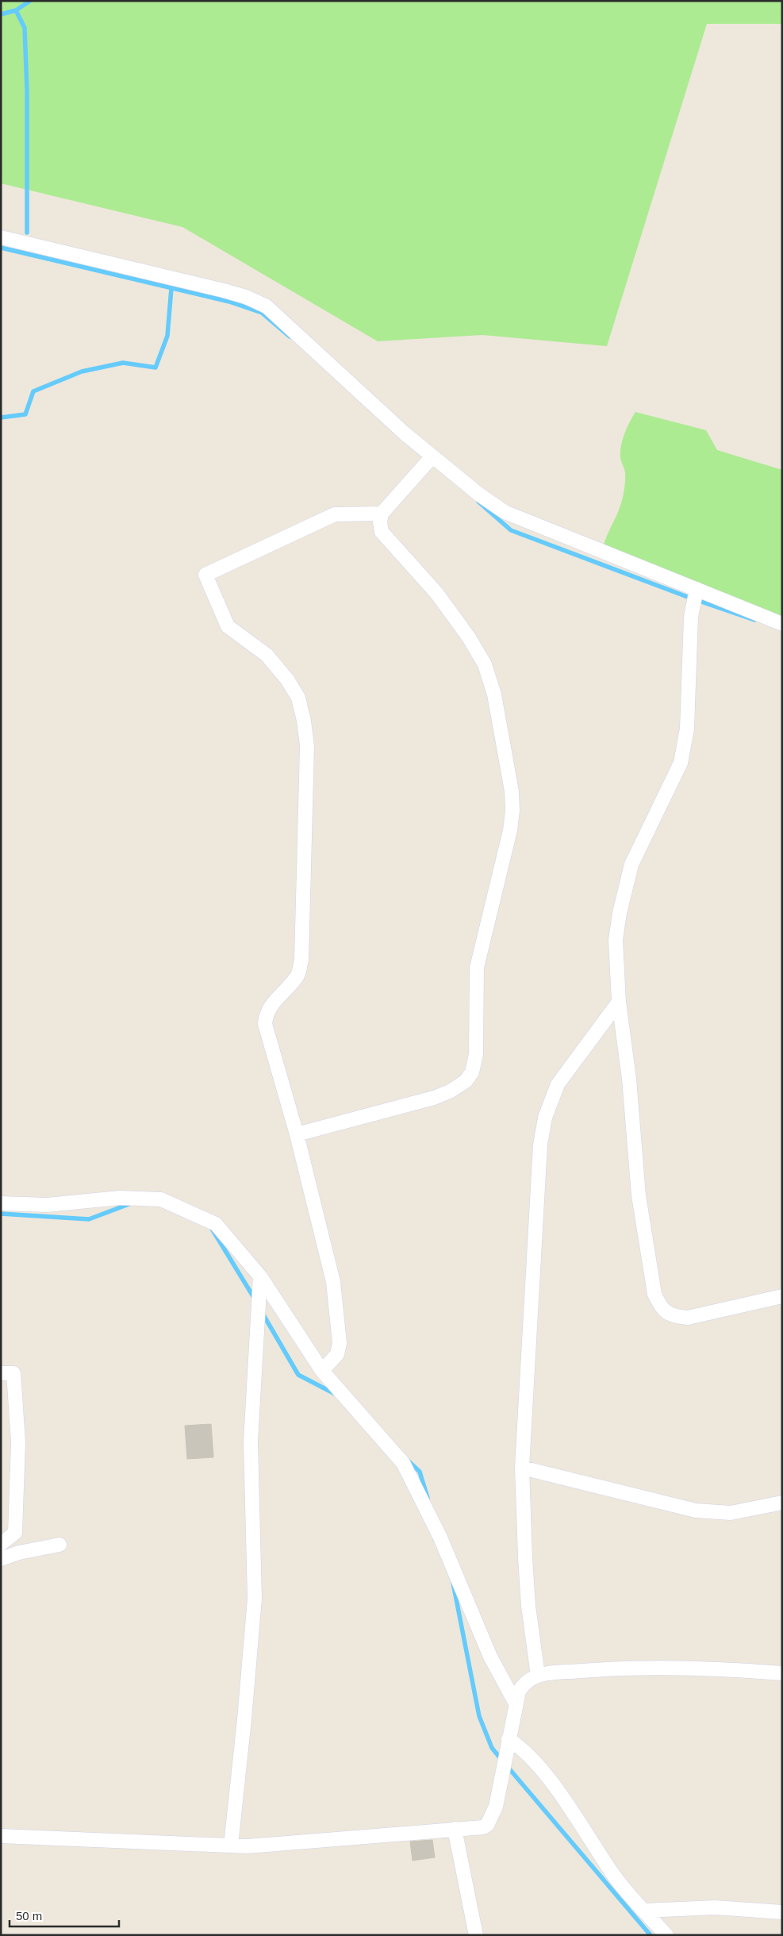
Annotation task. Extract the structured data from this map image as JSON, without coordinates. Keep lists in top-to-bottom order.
{
  "scale_bar": "50 m"
}
